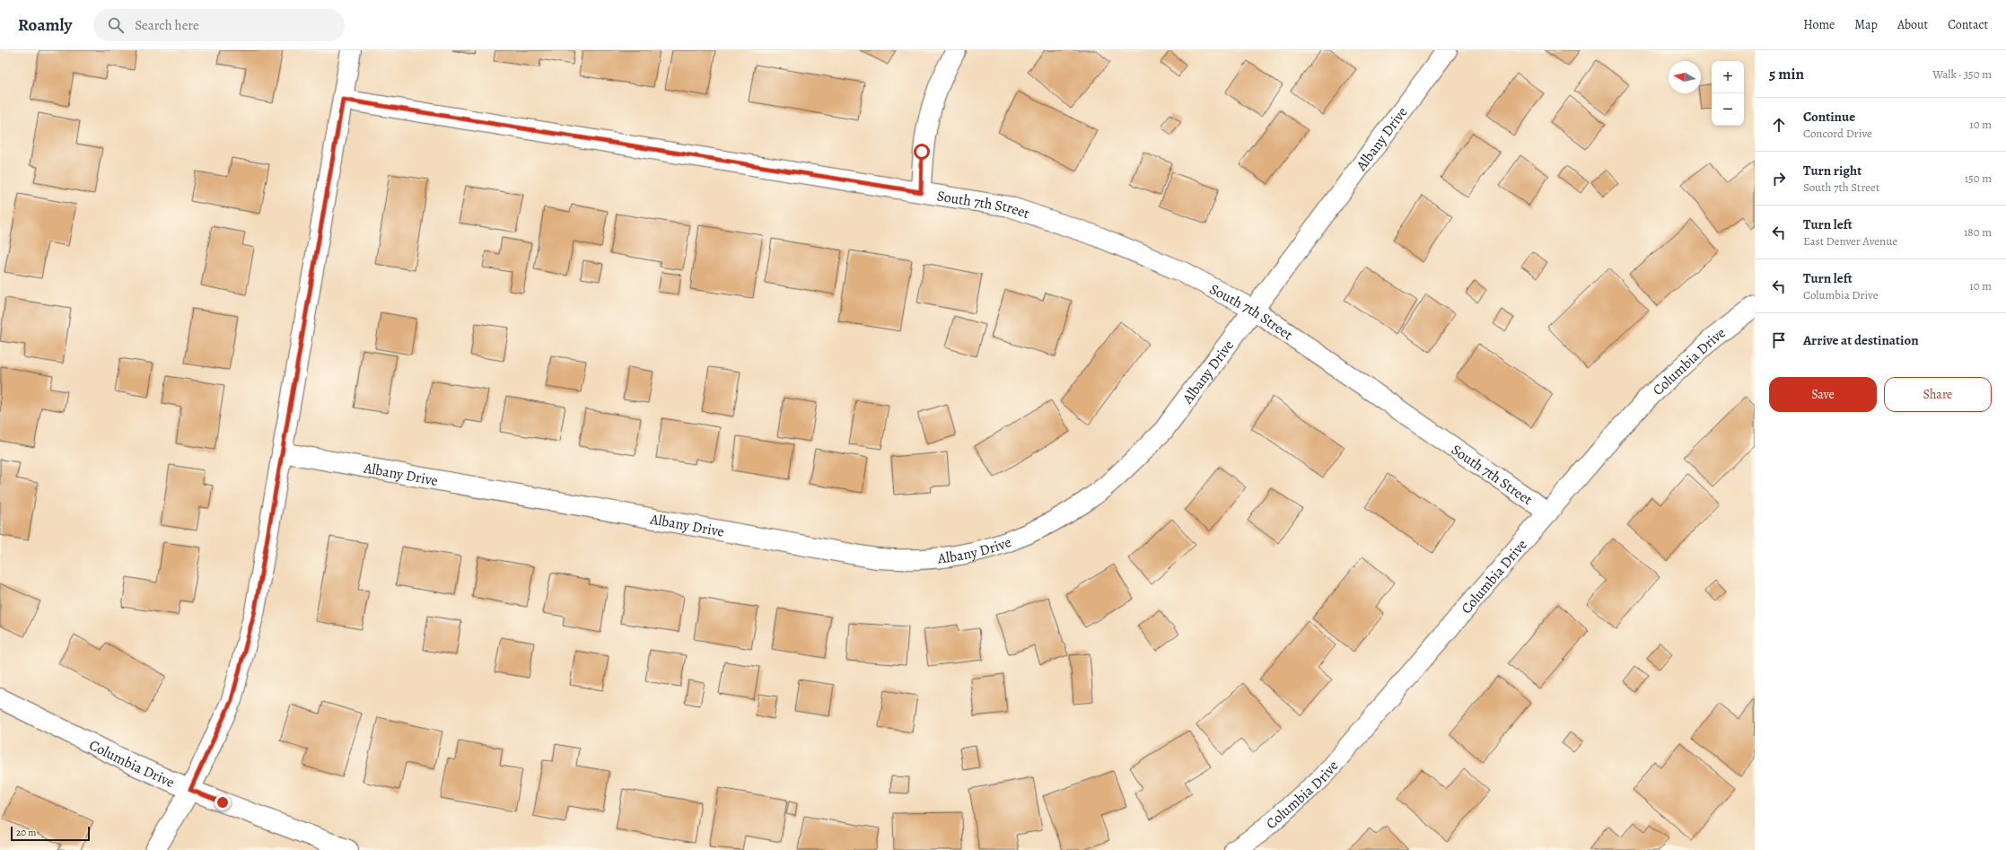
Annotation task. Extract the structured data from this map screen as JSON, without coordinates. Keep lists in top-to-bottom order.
{
  "streets": {
    "street": ["Albany Drive", "South 7th Street", "Columbia Drive"]
  },
  "crossings": [
    ["Albany Drive", "South 7th Street"],
    ["South 7th Street", "Columbia Drive"]
  ],
  "scale_bar": "20 m",
  "north": "left",
  "page": {
    "header": "Roamly",
    "search": "Search here",
    "nav": [
      "Home",
      "Map",
      "About",
      "Contact"
    ],
    "heading": ["5 min", "Walk · 350 m"],
    "map_buttons": ["+", "−"],
    "list": [
      ["Continue", "Concord Drive", "10 m"],
      ["Turn right", "South 7th Street", "150 m"],
      ["Turn left", "East Denver Avenue", "180 m"],
      ["Turn left", "Columbia Drive", "10 m"],
      "Arrive at destination"
    ],
    "buttons": ["Save", "Share"],
    "scale": "20 m"
  }
}
